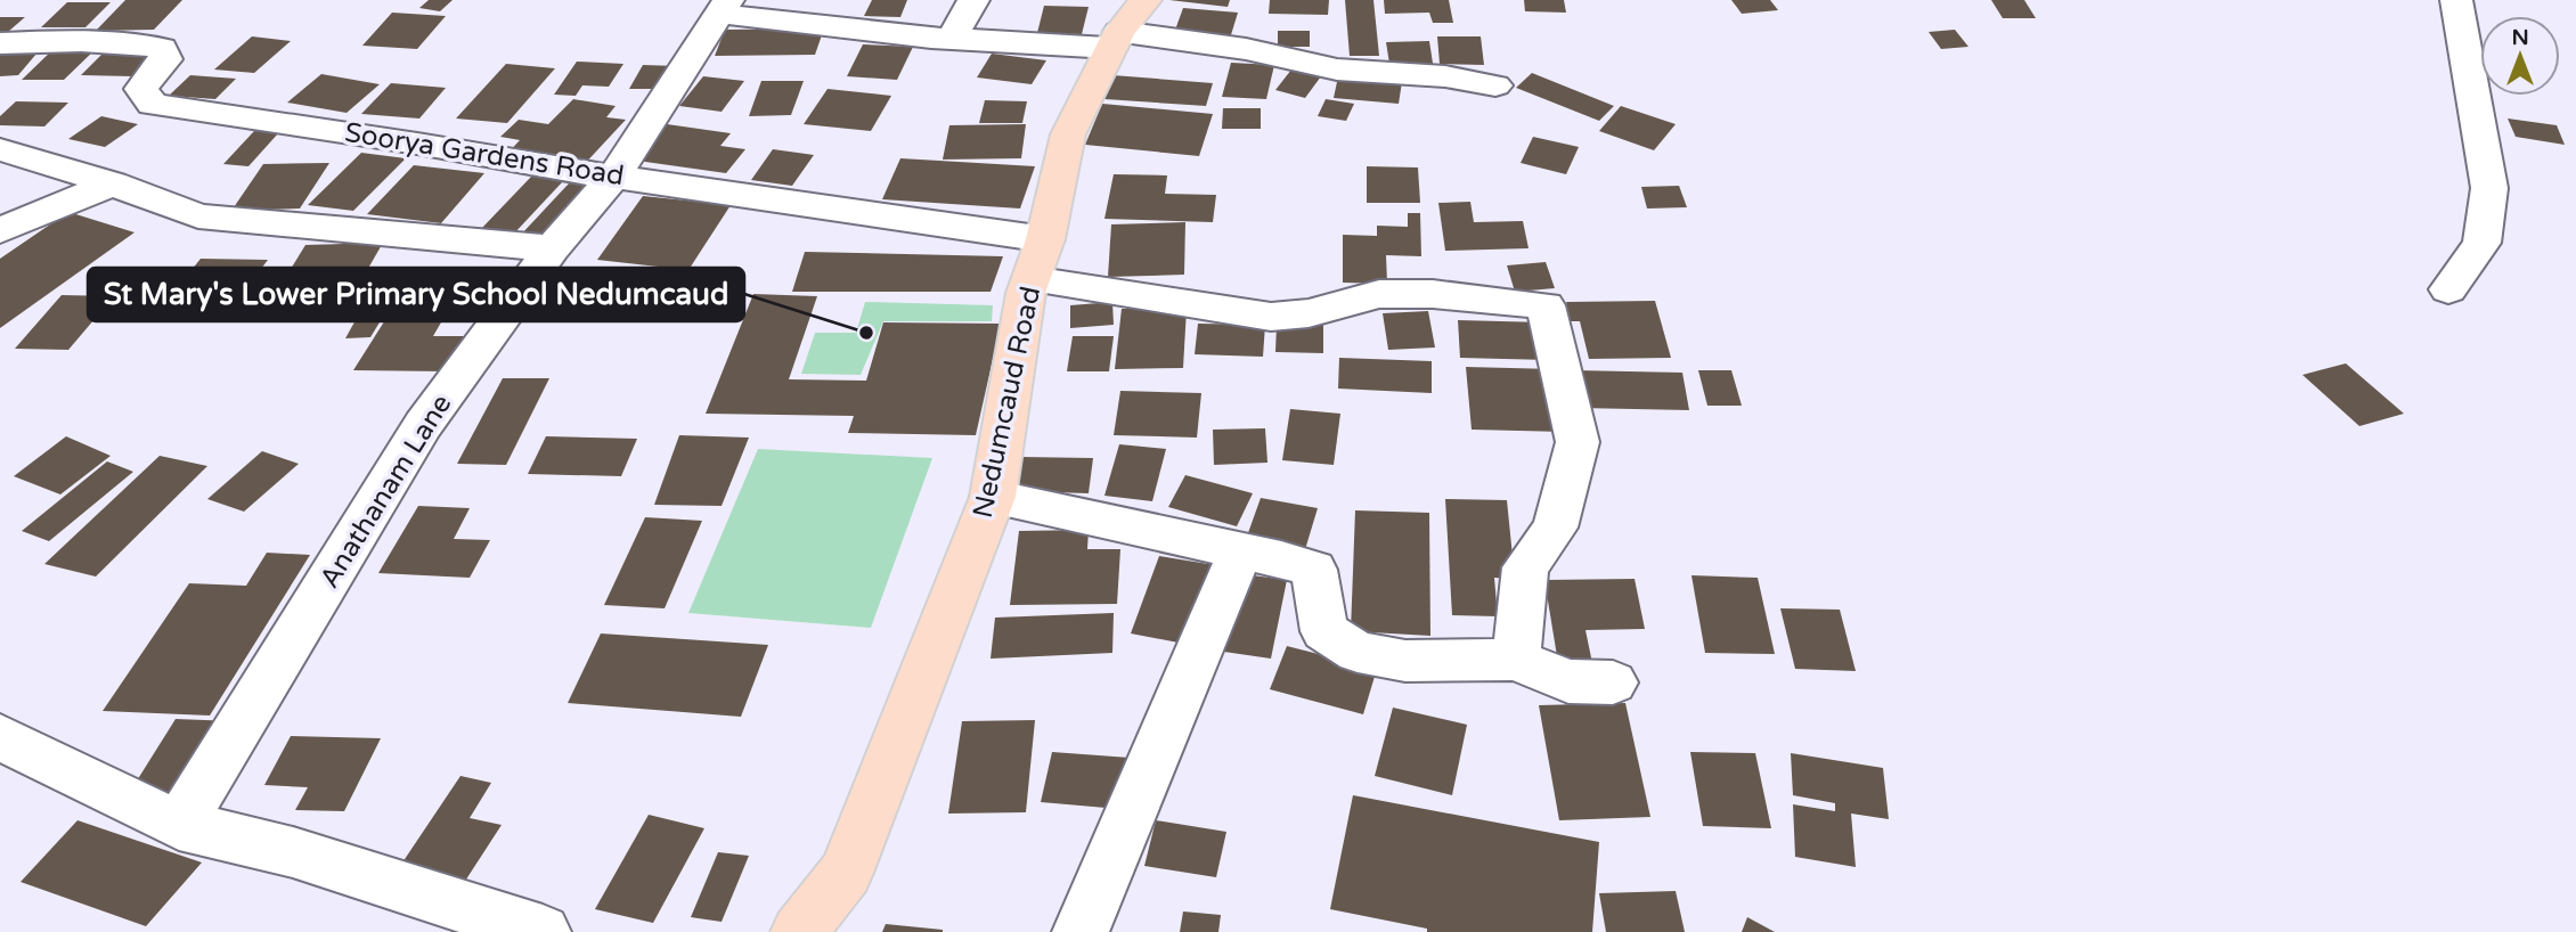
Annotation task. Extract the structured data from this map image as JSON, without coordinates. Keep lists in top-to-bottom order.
{
  "streets": {
    "main road": ["Nedumcaud Road"],
    "street": ["Soorya Gardens Road", "Anathanam Lane"]
  },
  "crossings": [
    ["Soorya Gardens Road", "Nedumcaud Road"],
    ["Soorya Gardens Road", "Anathanam Lane"]
  ],
  "places": ["St Mary's Lower Primary School Nedumcaud"],
  "north": "top"
}
